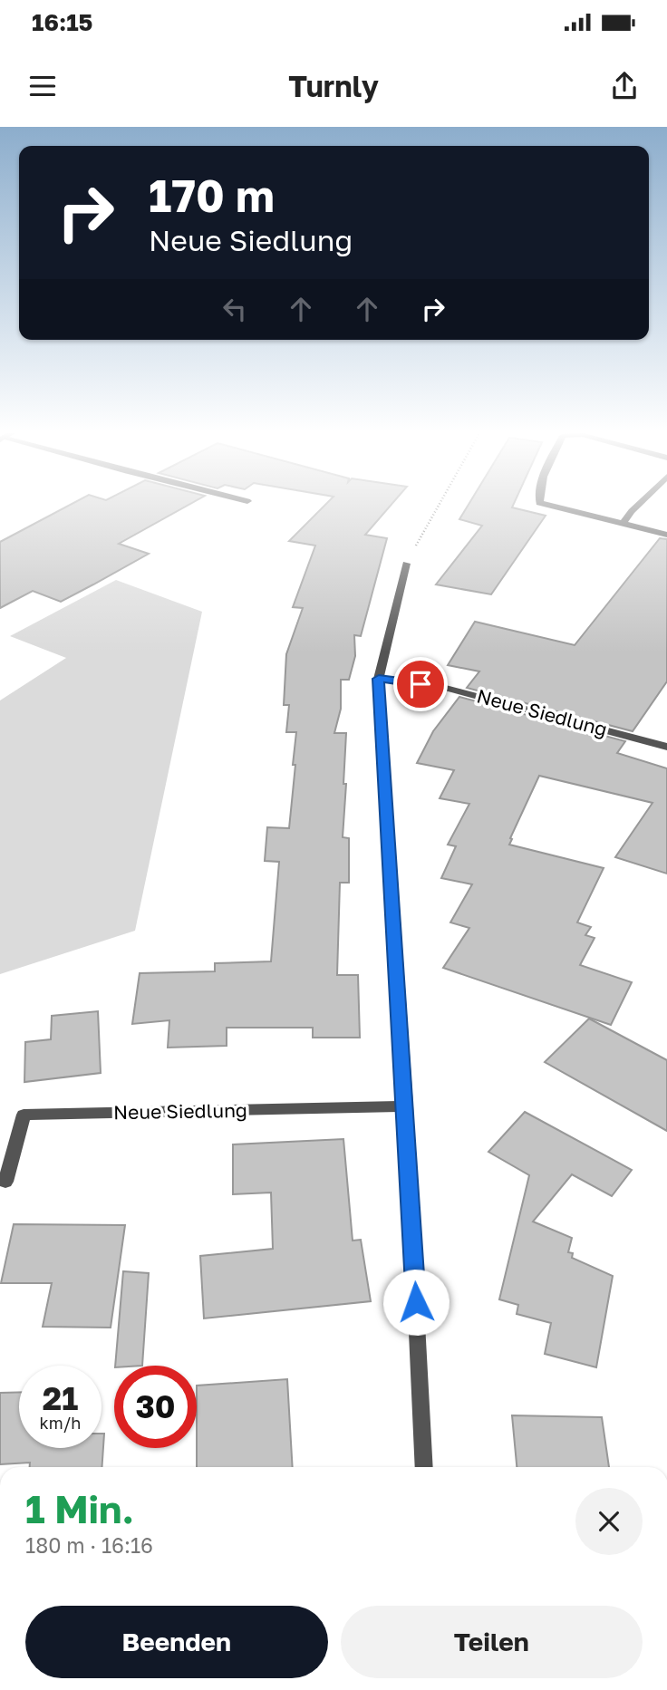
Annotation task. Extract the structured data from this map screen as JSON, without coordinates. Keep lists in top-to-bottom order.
{
  "streets": {
    "street": ["Neue Siedlung"]
  },
  "page": {
    "status": "16:15",
    "header": "Turnly",
    "turn": ["170 m", "Neue Siedlung"],
    "speed": "21 km/h",
    "limit": "30",
    "heading": ["1 Min.", "180 m · 16:16"],
    "buttons": ["Beenden", "Teilen"]
  }
}
